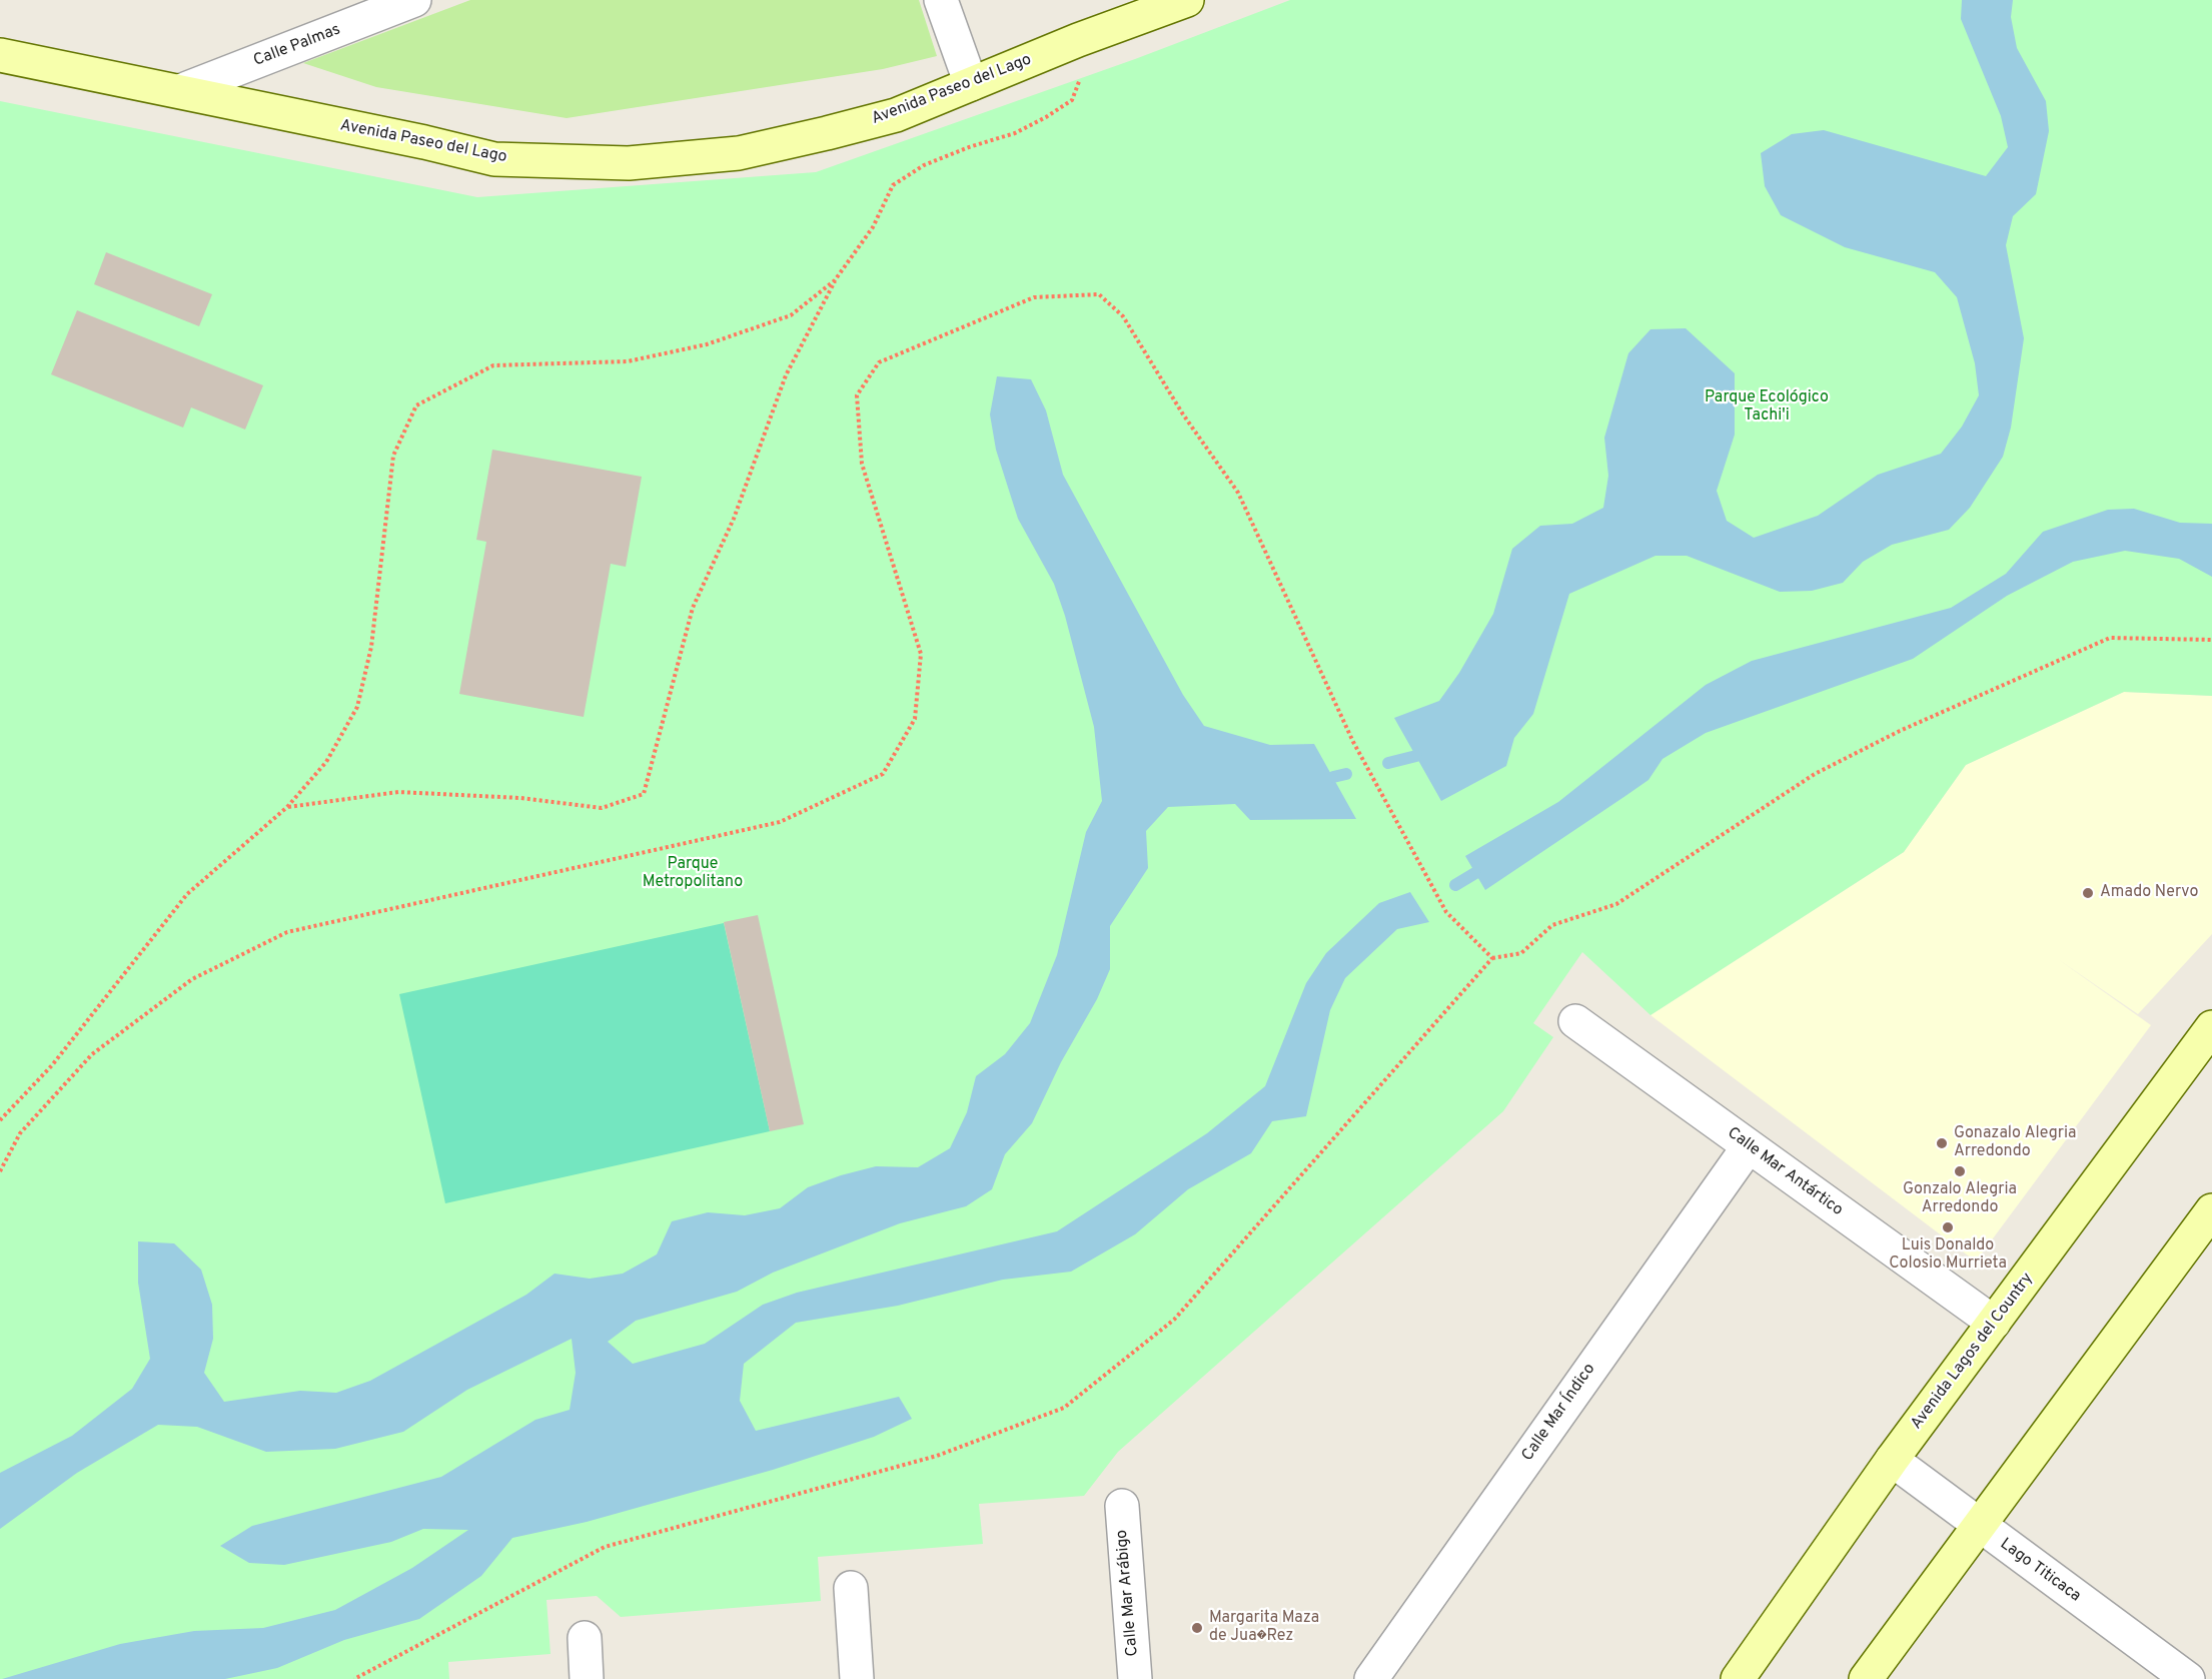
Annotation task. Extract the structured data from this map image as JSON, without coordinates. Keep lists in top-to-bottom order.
{
  "streets": {
    "street": [
      "Calle Palmas",
      "Avenida Paseo del Lago",
      "Calle Mar Antártico",
      "Avenida Lagos del Country",
      "Calle Mar Índico",
      "Lago Titicaca",
      "Calle Mar Arábigo"
    ]
  },
  "crossings": [
    ["Calle Palmas", "Avenida Paseo del Lago"],
    ["Calle Mar Antártico", "Avenida Lagos del Country"],
    ["Calle Mar Antártico", "Calle Mar Índico"],
    ["Avenida Lagos del Country", "Lago Titicaca"]
  ],
  "parks": ["Parque Ecológico Tachi'i", "Parque Metropolitano"],
  "places": [
    "Amado Nervo",
    "Gonazalo Alegria Arredondo",
    "Gonzalo Alegria Arredondo",
    "Luis Donaldo Colosio Murrieta",
    "Margarita Maza de Jua�Rez"
  ]
}
